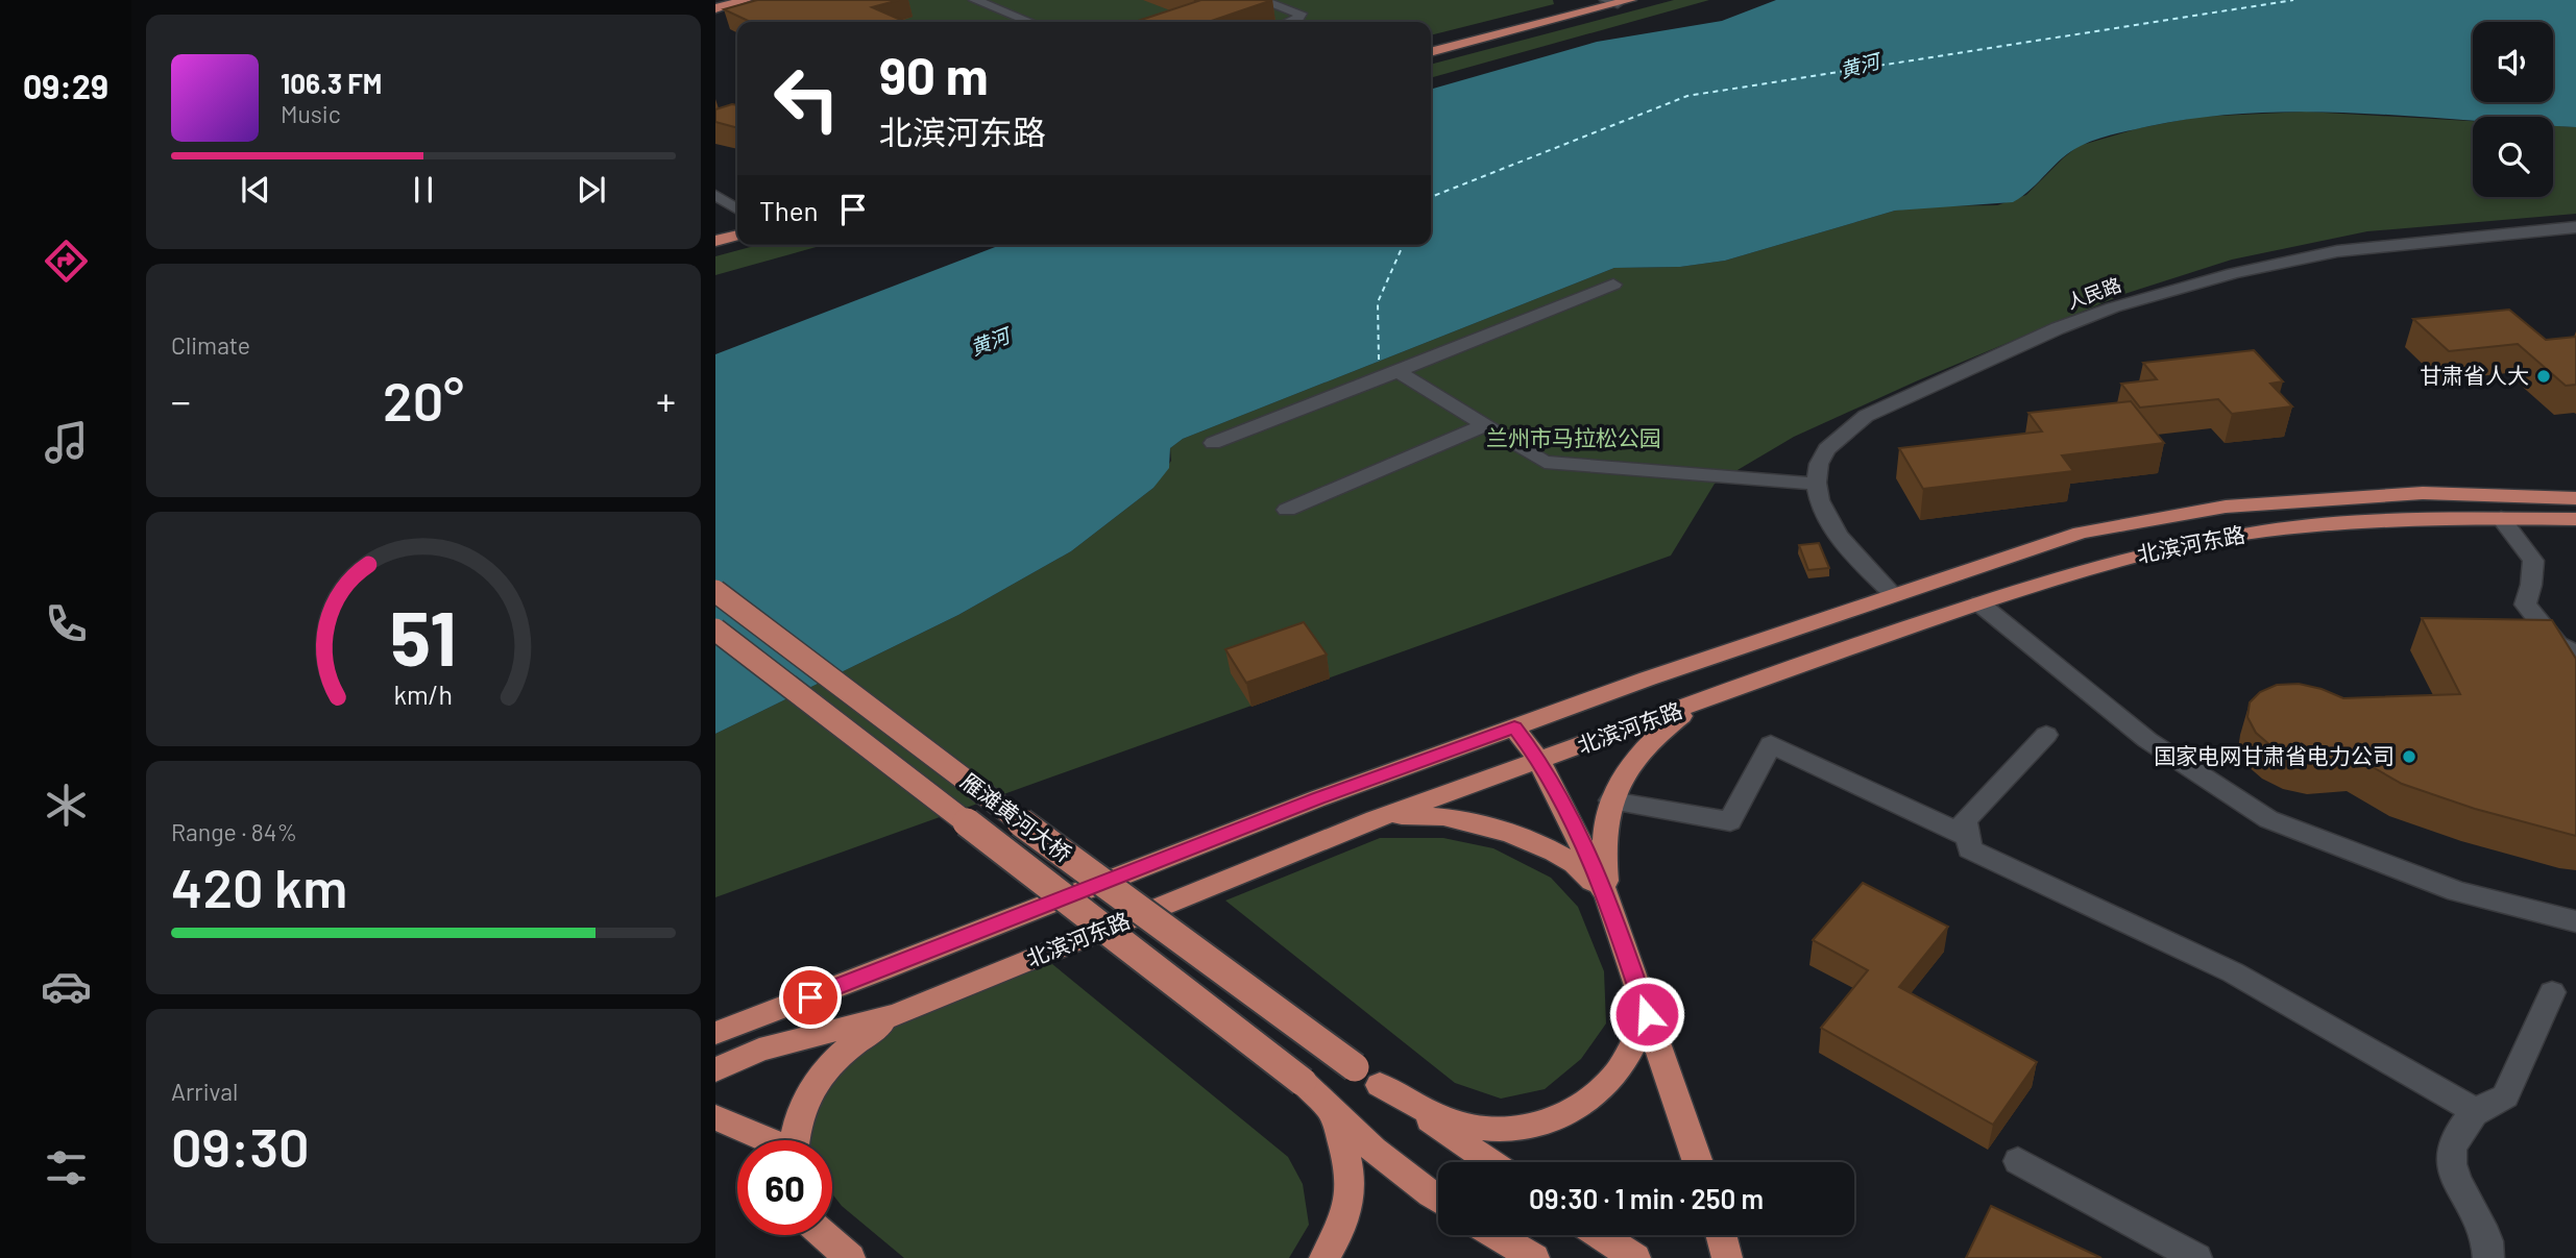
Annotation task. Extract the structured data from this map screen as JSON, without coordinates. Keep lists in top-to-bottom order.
{
  "streets": {
    "main road": ["北滨河东路", "雁滩黄河大桥"],
    "street": ["人民路"]
  },
  "water": ["黄河"],
  "parks": ["兰州市马拉松公园"],
  "places": ["甘肃省人大", "国家电网甘肃省电力公司"],
  "page": {
    "tabs": "09:29",
    "turn": ["90 m", "北滨河东路"],
    "song": ["106.3 FM", "Music"],
    "then": "Then",
    "tile": [
      "Climate",
      ["Range · 84%", "420 km"],
      ["Arrival", "09:30"]
    ],
    "heat": ["−", "20°", "+"],
    "limit": "60",
    "trip": "09:30 · 1 min · 250 m",
    "gauge": ["51", "km/h"]
  }
}
